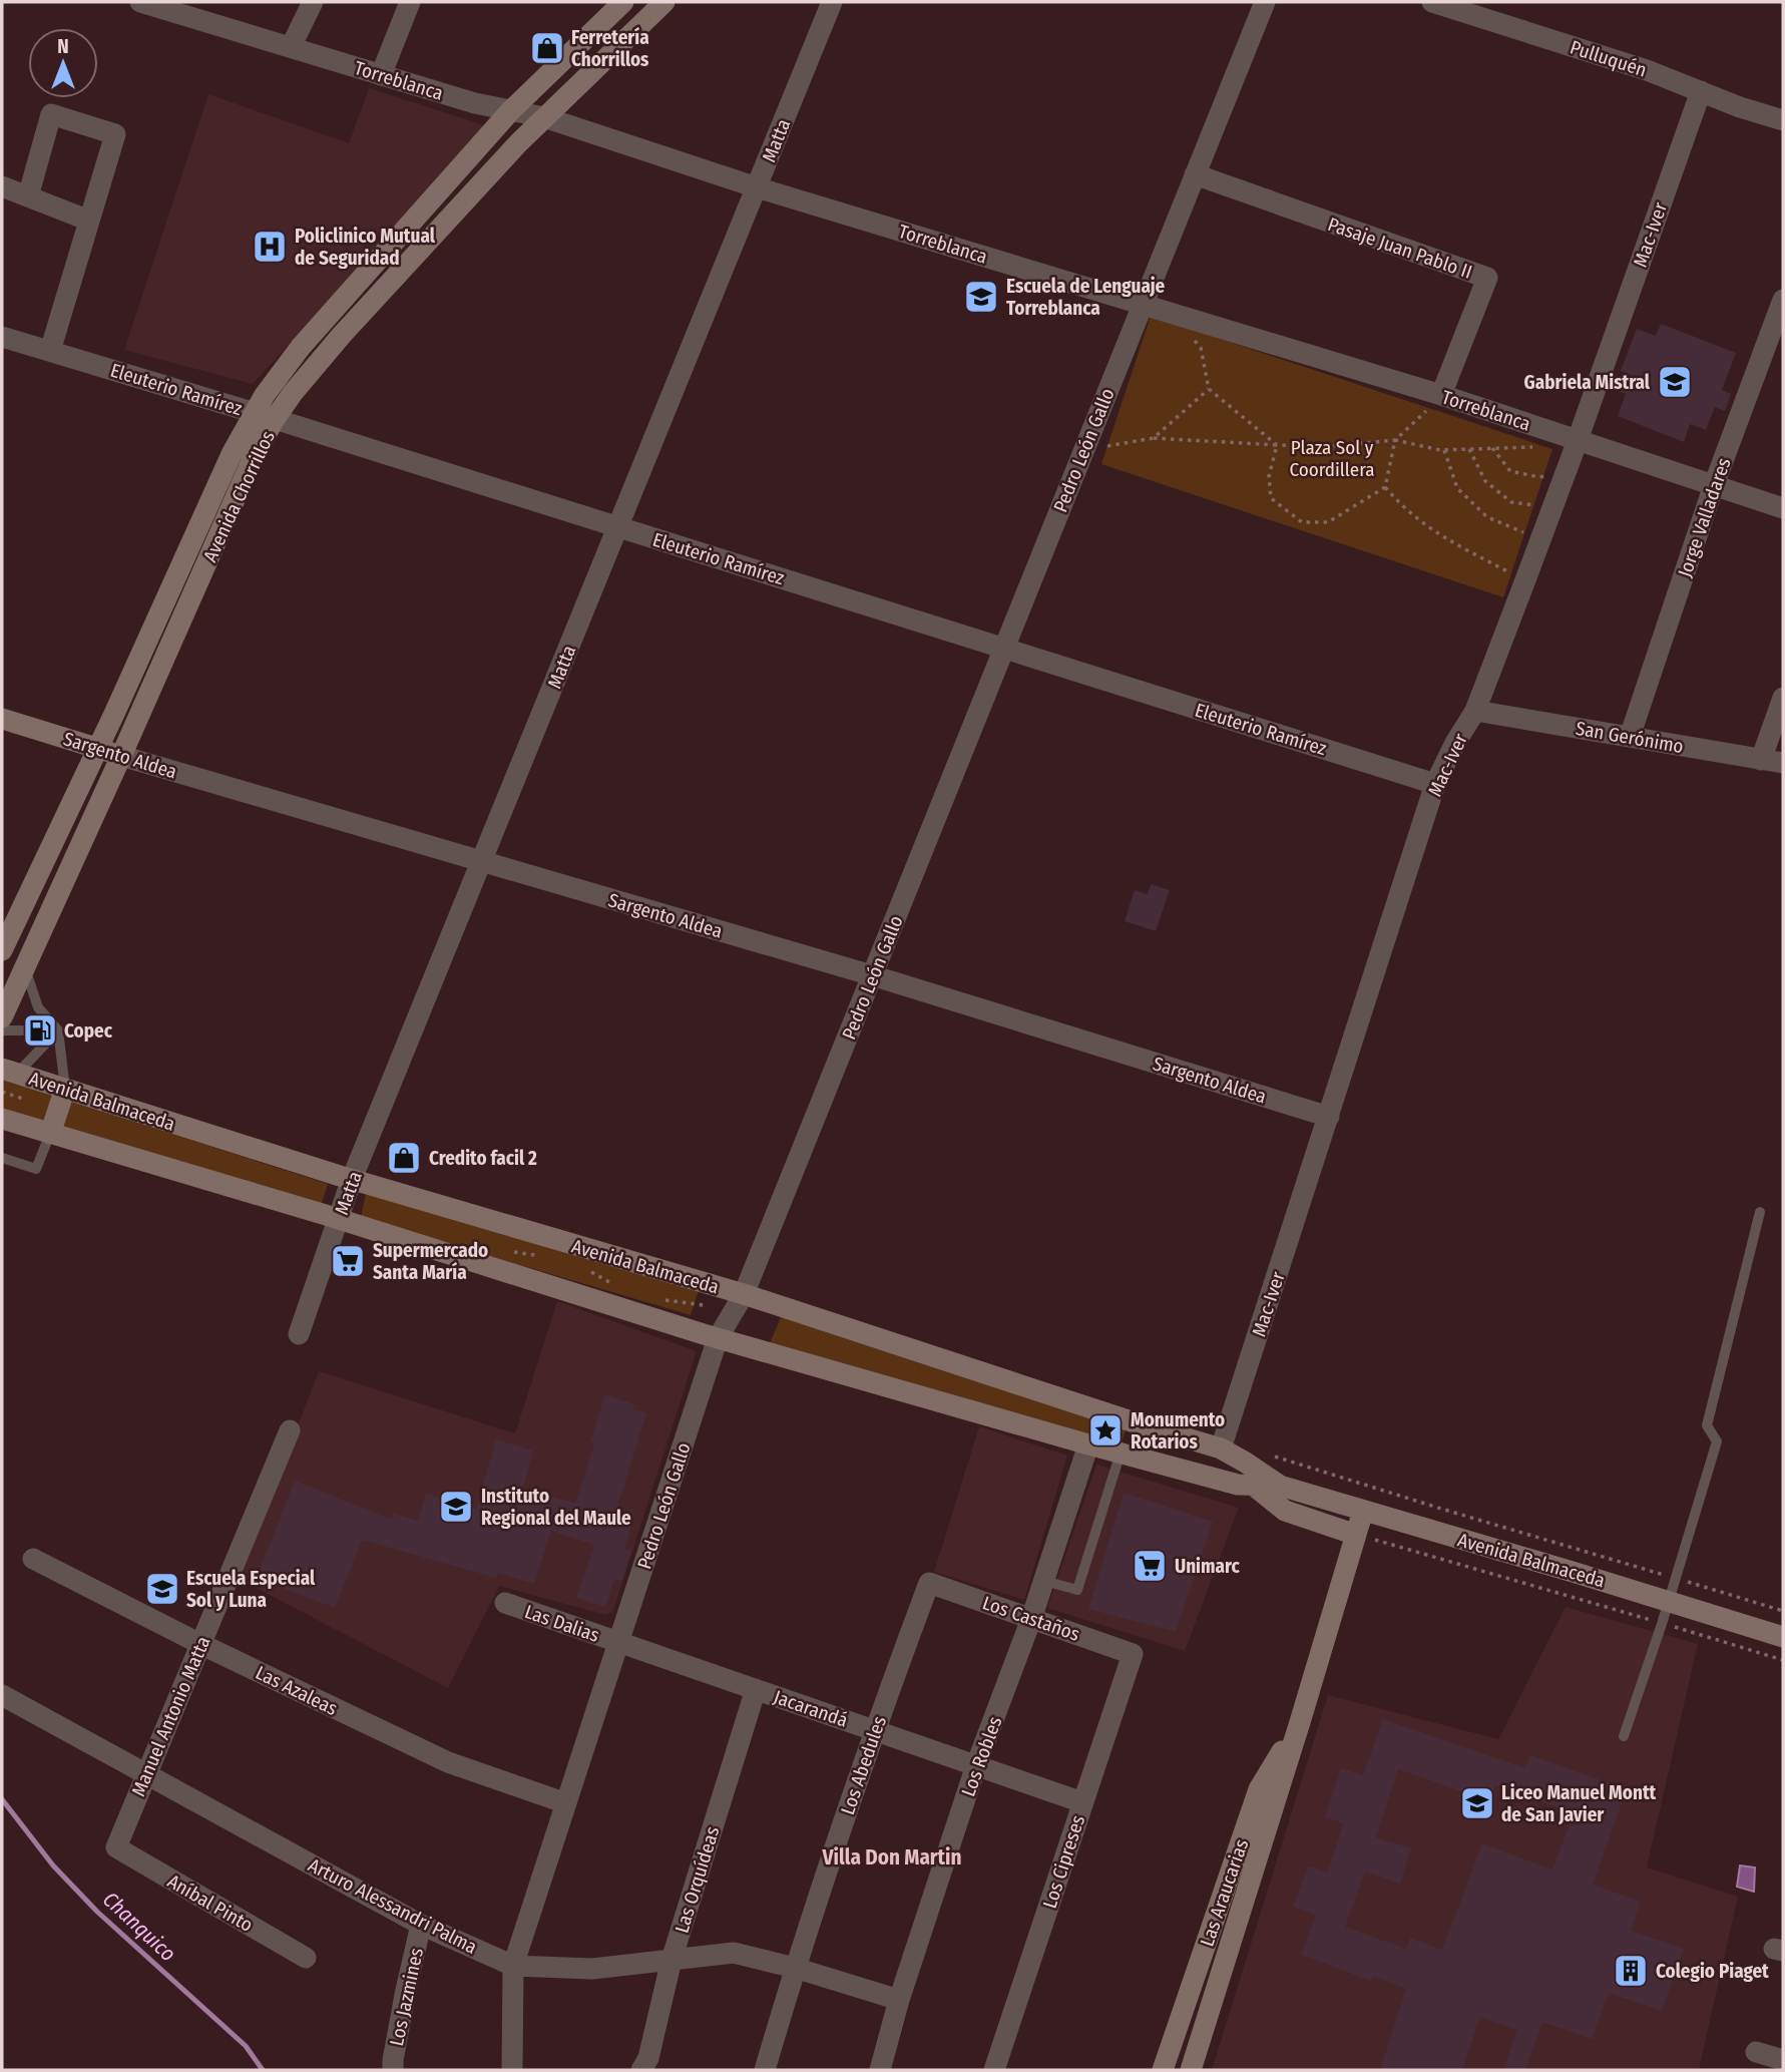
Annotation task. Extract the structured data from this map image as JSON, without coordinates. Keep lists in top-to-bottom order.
{
  "streets": {
    "main road": [
      "Avenida Chorrillos",
      "Sargento Aldea",
      "Avenida Balmaceda",
      "Las Araucarias"
    ],
    "street": [
      "Pulluquén",
      "Torreblanca",
      "Matta",
      "Mac-Iver",
      "Pasaje Juan Pablo II",
      "Eleuterio Ramírez",
      "Pedro León Gallo",
      "Jorge Valladares",
      "San Gerónimo",
      "Los Castaños",
      "Las Dalias",
      "Las Azaleas",
      "Jacarandá",
      "Manuel Antonio Matta",
      "Los Robles",
      "Los Abedules",
      "Los Cipreses",
      "Las Orquídeas",
      "Aníbal Pinto",
      "Arturo Alessandri Palma",
      "Los Jazmines"
    ]
  },
  "crossings": [
    ["Pulluquén", "Mac-Iver"],
    ["Torreblanca", "Matta"],
    ["Torreblanca", "Mac-Iver"],
    ["Torreblanca", "Pasaje Juan Pablo II"],
    ["Torreblanca", "Pedro León Gallo"],
    ["Torreblanca", "Avenida Chorrillos"],
    ["Torreblanca", "Jorge Valladares"],
    ["Matta", "Eleuterio Ramírez"],
    ["Matta", "Sargento Aldea"],
    ["Matta", "Avenida Balmaceda"],
    ["Mac-Iver", "Eleuterio Ramírez"],
    ["Mac-Iver", "San Gerónimo"],
    ["Mac-Iver", "Sargento Aldea"],
    ["Mac-Iver", "Avenida Balmaceda"],
    ["Pasaje Juan Pablo II", "Pedro León Gallo"],
    ["Eleuterio Ramírez", "Pedro León Gallo"],
    ["Eleuterio Ramírez", "Avenida Chorrillos"],
    ["Pedro León Gallo", "Sargento Aldea"],
    ["Pedro León Gallo", "Avenida Balmaceda"],
    ["Pedro León Gallo", "Las Dalias"],
    ["Pedro León Gallo", "Las Azaleas"],
    ["Pedro León Gallo", "Jacarandá"],
    ["Pedro León Gallo", "Arturo Alessandri Palma"],
    ["Avenida Chorrillos", "Sargento Aldea"],
    ["Jorge Valladares", "San Gerónimo"],
    ["Avenida Balmaceda", "Los Robles"],
    ["Avenida Balmaceda", "Las Araucarias"],
    ["Los Castaños", "Los Robles"],
    ["Los Castaños", "Los Abedules"],
    ["Los Castaños", "Los Cipreses"],
    ["Las Dalias", "Jacarandá"],
    ["Las Azaleas", "Manuel Antonio Matta"],
    ["Jacarandá", "Los Robles"],
    ["Jacarandá", "Los Abedules"],
    ["Jacarandá", "Los Cipreses"],
    ["Jacarandá", "Las Orquídeas"],
    ["Manuel Antonio Matta", "Aníbal Pinto"],
    ["Manuel Antonio Matta", "Arturo Alessandri Palma"],
    ["Los Robles", "Arturo Alessandri Palma"],
    ["Los Abedules", "Arturo Alessandri Palma"],
    ["Las Orquídeas", "Arturo Alessandri Palma"],
    ["Arturo Alessandri Palma", "Los Jazmines"]
  ],
  "districts": ["Villa Don Martin"],
  "water": ["Chanquico"],
  "parks": ["Plaza Sol y Coordillera"],
  "places": {
    "shop": ["Ferretería Chorrillos", "Credito facil 2"],
    "hospital": ["Policlinico Mutual de Seguridad"],
    "school or university": [
      "Escuela de Lenguaje Torreblanca",
      "Gabriela Mistral",
      "Instituto Regional del Maule",
      "Escuela Especial Sol y Luna",
      "Liceo Manuel Montt de San Javier"
    ],
    "fuel station": ["Copec"],
    "supermarket": ["Supermercado Santa María", "Unimarc"],
    "place": ["Monumento Rotarios"],
    "building": ["Colegio Piaget"]
  },
  "north": "top"
}
